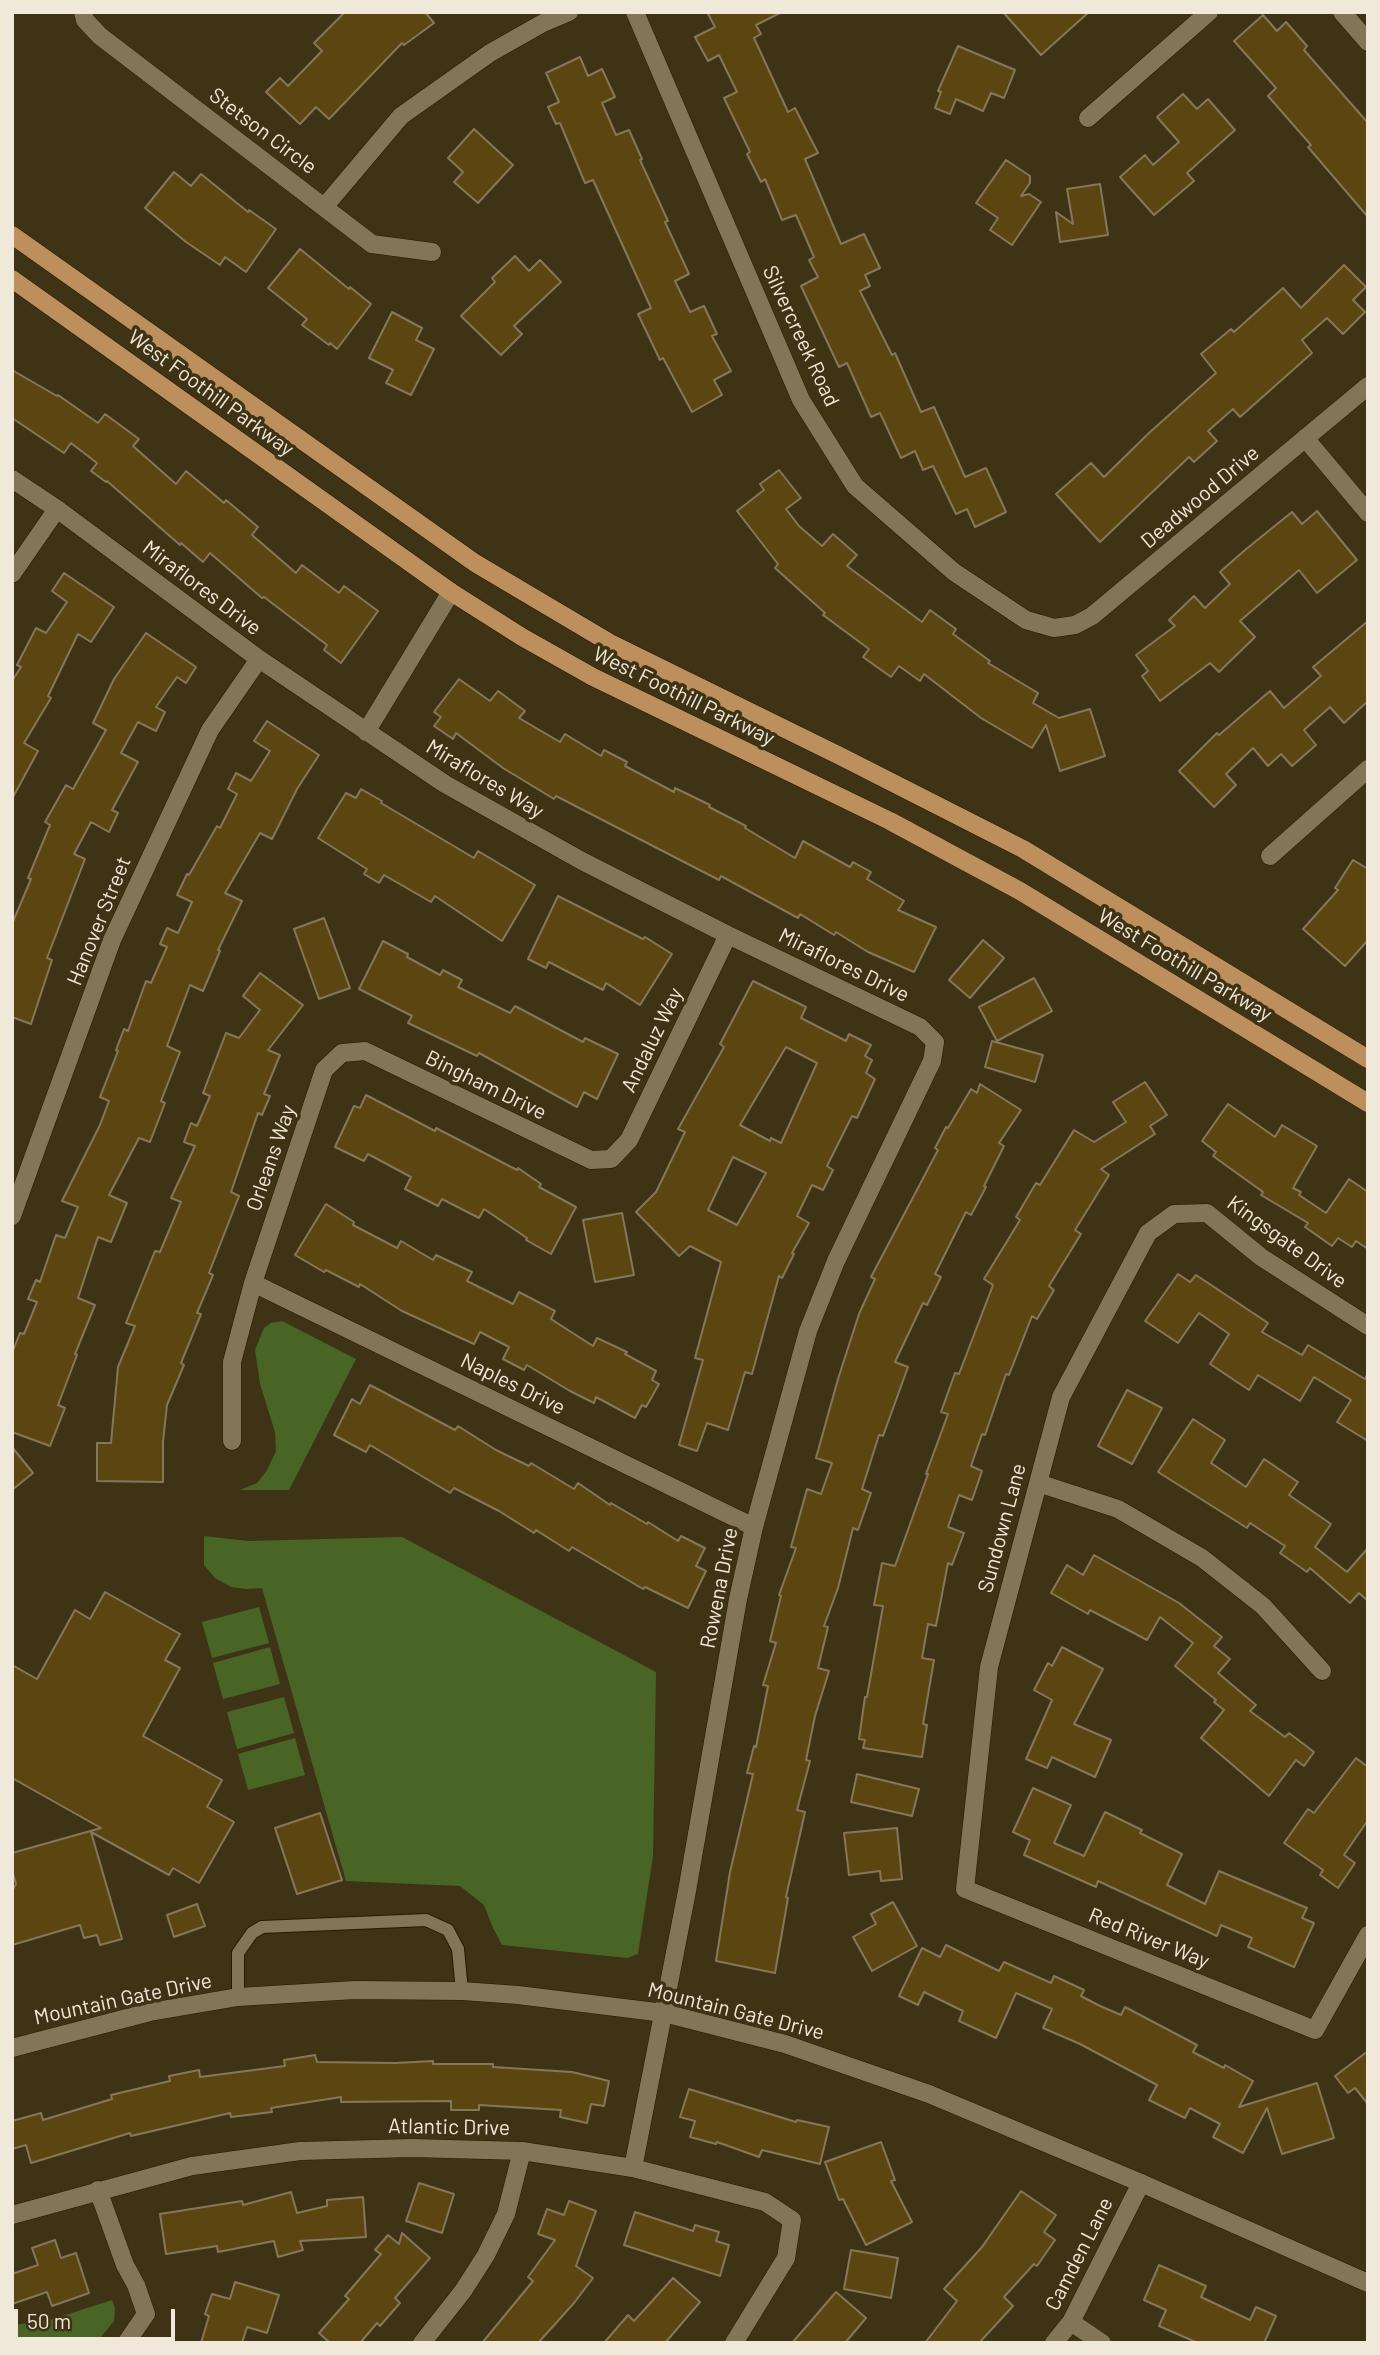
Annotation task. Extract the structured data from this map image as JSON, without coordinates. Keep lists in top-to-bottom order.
{
  "streets": {
    "main road": ["West Foothill Parkway"],
    "street": [
      "Stetson Circle",
      "Silvercreek Road",
      "Deadwood Drive",
      "Miraflores Drive",
      "Miraflores Way",
      "Hanover Street",
      "Andaluz Way",
      "Bingham Drive",
      "Orleans Way",
      "Kingsgate Drive",
      "Naples Drive",
      "Sundown Lane",
      "Rowena Drive",
      "Red River Way",
      "Mountain Gate Drive",
      "Atlantic Drive",
      "Camden Lane"
    ]
  },
  "crossings": [
    ["Silvercreek Road", "Deadwood Drive"],
    ["Miraflores Drive", "Miraflores Way"],
    ["Miraflores Drive", "Hanover Street"],
    ["Miraflores Drive", "Andaluz Way"],
    ["Miraflores Drive", "Rowena Drive"],
    ["Miraflores Way", "Andaluz Way"],
    ["Andaluz Way", "Bingham Drive"],
    ["Bingham Drive", "Orleans Way"],
    ["Orleans Way", "Naples Drive"],
    ["Kingsgate Drive", "Sundown Lane"],
    ["Naples Drive", "Rowena Drive"],
    ["Sundown Lane", "Red River Way"],
    ["Rowena Drive", "Mountain Gate Drive"],
    ["Rowena Drive", "Atlantic Drive"],
    ["Mountain Gate Drive", "Camden Lane"]
  ],
  "scale_bar": "50 m"
}
